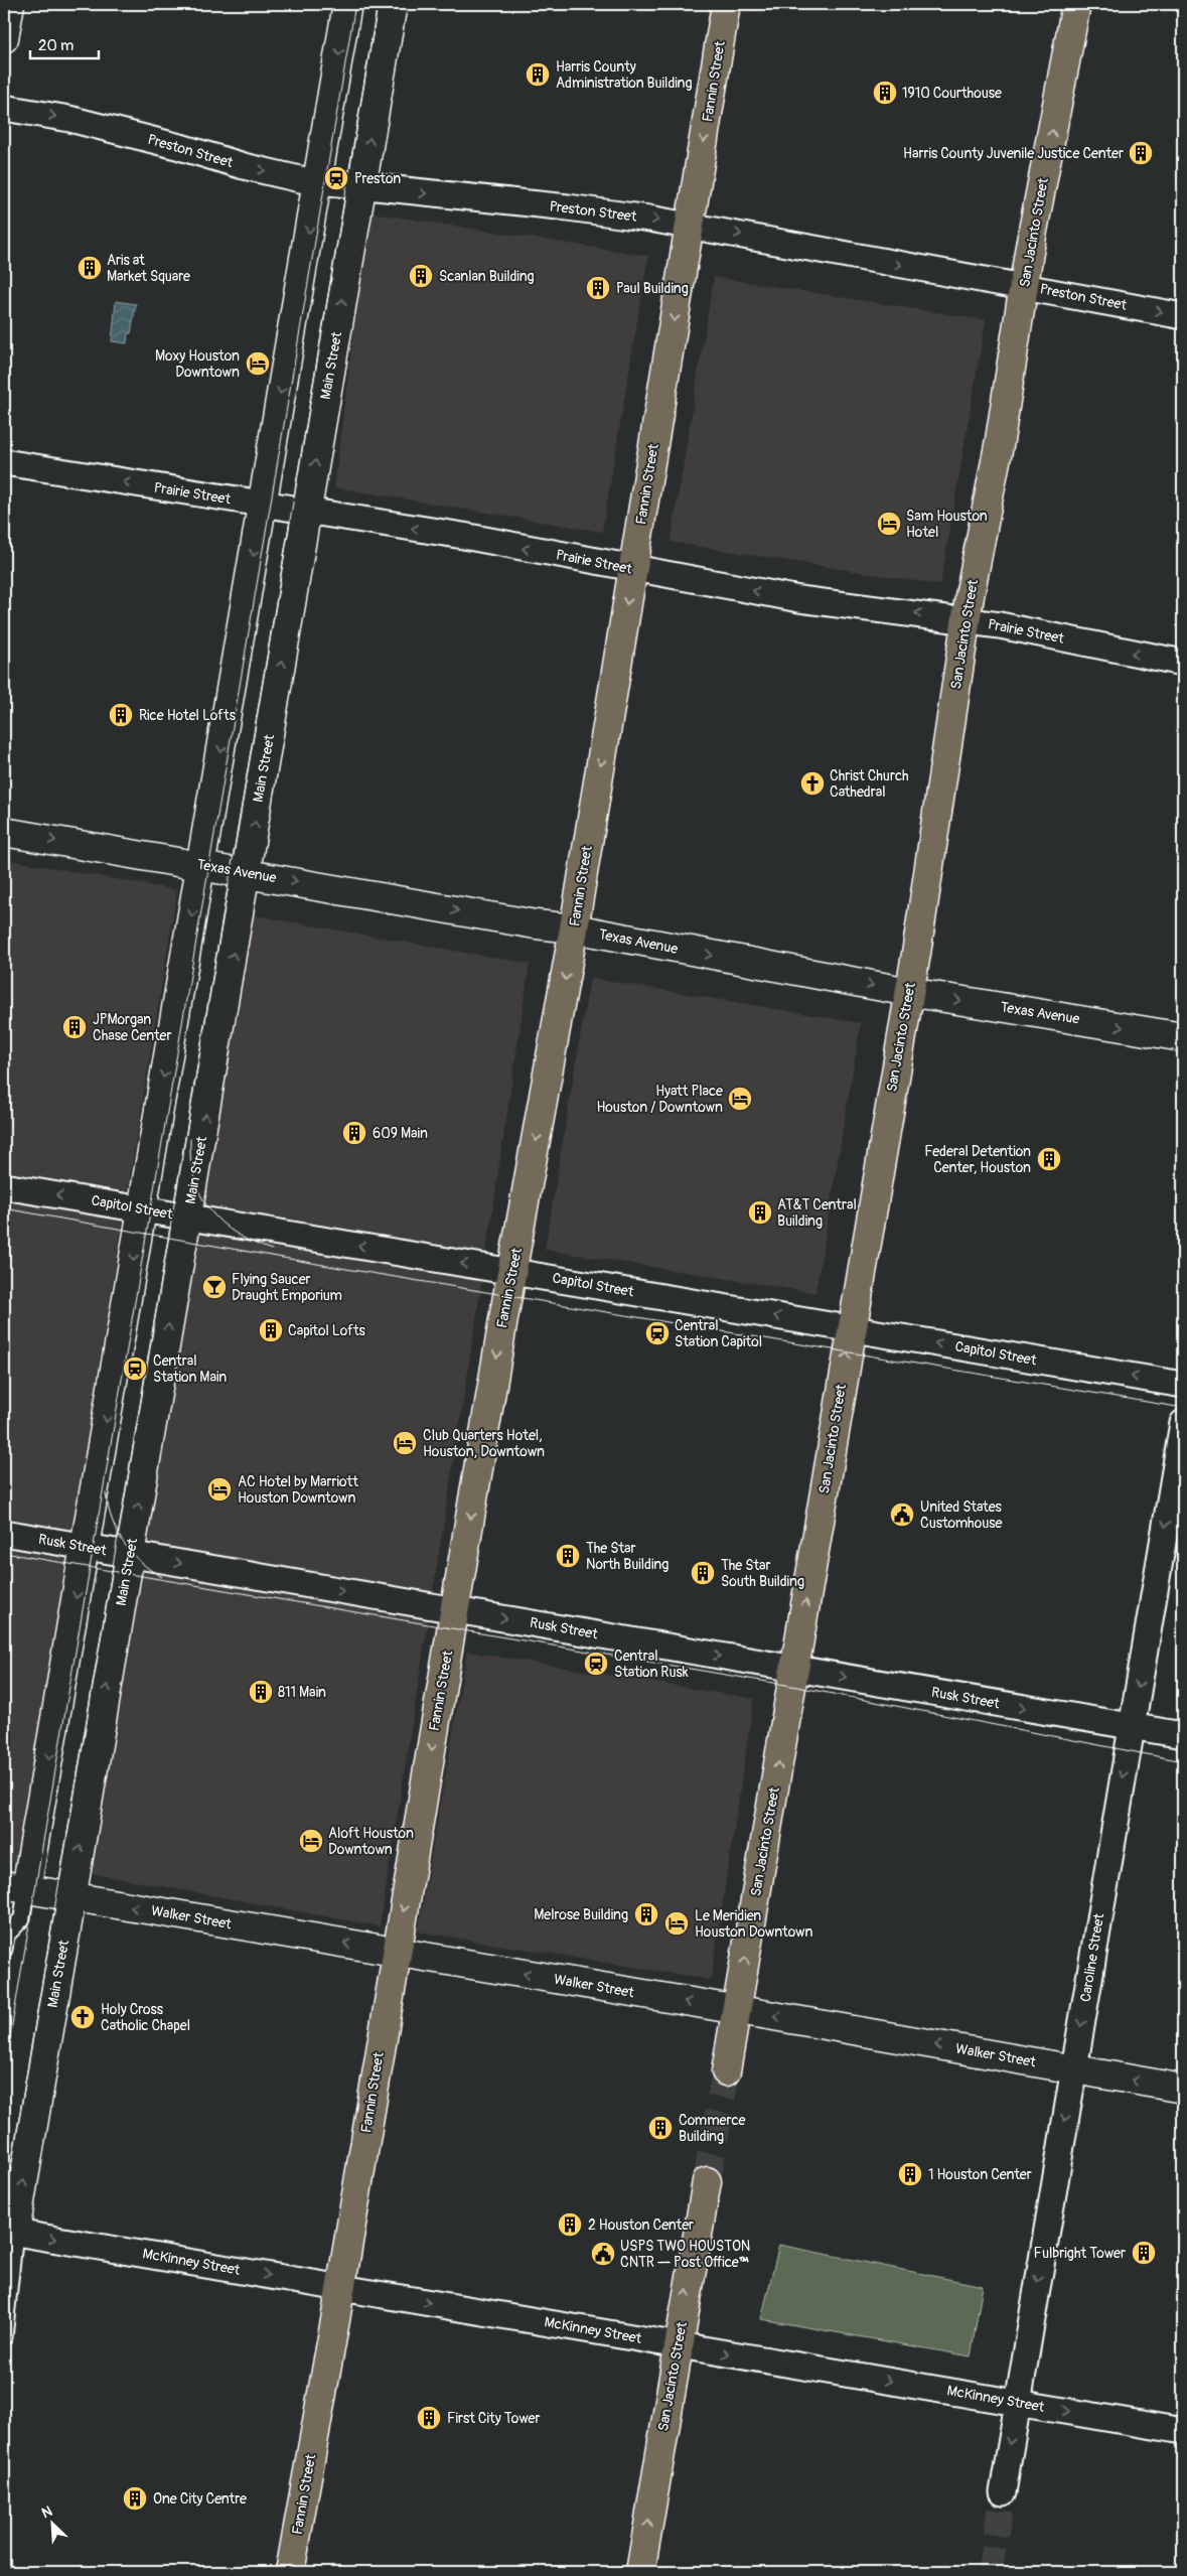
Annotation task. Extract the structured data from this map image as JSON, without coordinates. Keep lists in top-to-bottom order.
{
  "streets": {
    "main road": [
      "Fannin Street",
      "San Jacinto Street",
      "Main Street",
      "Texas Avenue",
      "Walker Street"
    ],
    "street": [
      "Preston Street",
      "Prairie Street",
      "Capitol Street",
      "Rusk Street",
      "Caroline Street",
      "McKinney Street"
    ]
  },
  "crossings": [
    ["Fannin Street", "Preston Street"],
    ["Fannin Street", "Prairie Street"],
    ["Fannin Street", "Texas Avenue"],
    ["Fannin Street", "Capitol Street"],
    ["Fannin Street", "Rusk Street"],
    ["Fannin Street", "Walker Street"],
    ["Fannin Street", "McKinney Street"],
    ["Preston Street", "San Jacinto Street"],
    ["Preston Street", "Main Street"],
    ["San Jacinto Street", "Prairie Street"],
    ["San Jacinto Street", "Texas Avenue"],
    ["San Jacinto Street", "Capitol Street"],
    ["San Jacinto Street", "Rusk Street"],
    ["San Jacinto Street", "Walker Street"],
    ["San Jacinto Street", "McKinney Street"],
    ["Main Street", "Prairie Street"],
    ["Main Street", "Texas Avenue"],
    ["Main Street", "Capitol Street"],
    ["Main Street", "Rusk Street"],
    ["Main Street", "Walker Street"],
    ["Main Street", "McKinney Street"],
    ["Rusk Street", "Caroline Street"],
    ["Walker Street", "Caroline Street"],
    ["Caroline Street", "McKinney Street"]
  ],
  "one_way": [
    "Fannin Street",
    "Preston Street",
    "San Jacinto Street",
    "Prairie Street",
    "Texas Avenue",
    "Capitol Street",
    "Rusk Street",
    "Walker Street",
    "Caroline Street",
    "McKinney Street"
  ],
  "places": {
    "building": [
      "Harris County Administration Building",
      "1910 Courthouse",
      "Harris County Juvenile Justice Center",
      "Aris at Market Square",
      "Scanlan Building",
      "Paul Building",
      "Rice Hotel Lofts",
      "JPMorgan Chase Center",
      "609 Main",
      "Federal Detention Center, Houston",
      "AT&T Central Building",
      "Capitol Lofts",
      "The Star North Building",
      "The Star South Building",
      "811 Main",
      "Melrose Building",
      "Commerce Building",
      "1 Houston Center",
      "2 Houston Center",
      "Fulbright Tower",
      "First City Tower",
      "One City Centre"
    ],
    "station": [
      "Preston",
      "Central Station Capitol",
      "Central Station Main",
      "Central Station Rusk"
    ],
    "hotel": [
      "Moxy Houston Downtown",
      "Sam Houston Hotel",
      "Hyatt Place Houston / Downtown",
      "Club Quarters Hotel, Houston, Downtown",
      "AC Hotel by Marriott Houston Downtown",
      "Aloft Houston Downtown",
      "Le Meridien Houston Downtown"
    ],
    "church": ["Christ Church Cathedral", "Holy Cross Catholic Chapel"],
    "bar": ["Flying Saucer Draught Emporium"],
    "public building": ["United States Customhouse", "USPS TWO HOUSTON CNTR — Post Office™"]
  },
  "scale_bar": "20 m",
  "north": "top left"
}
